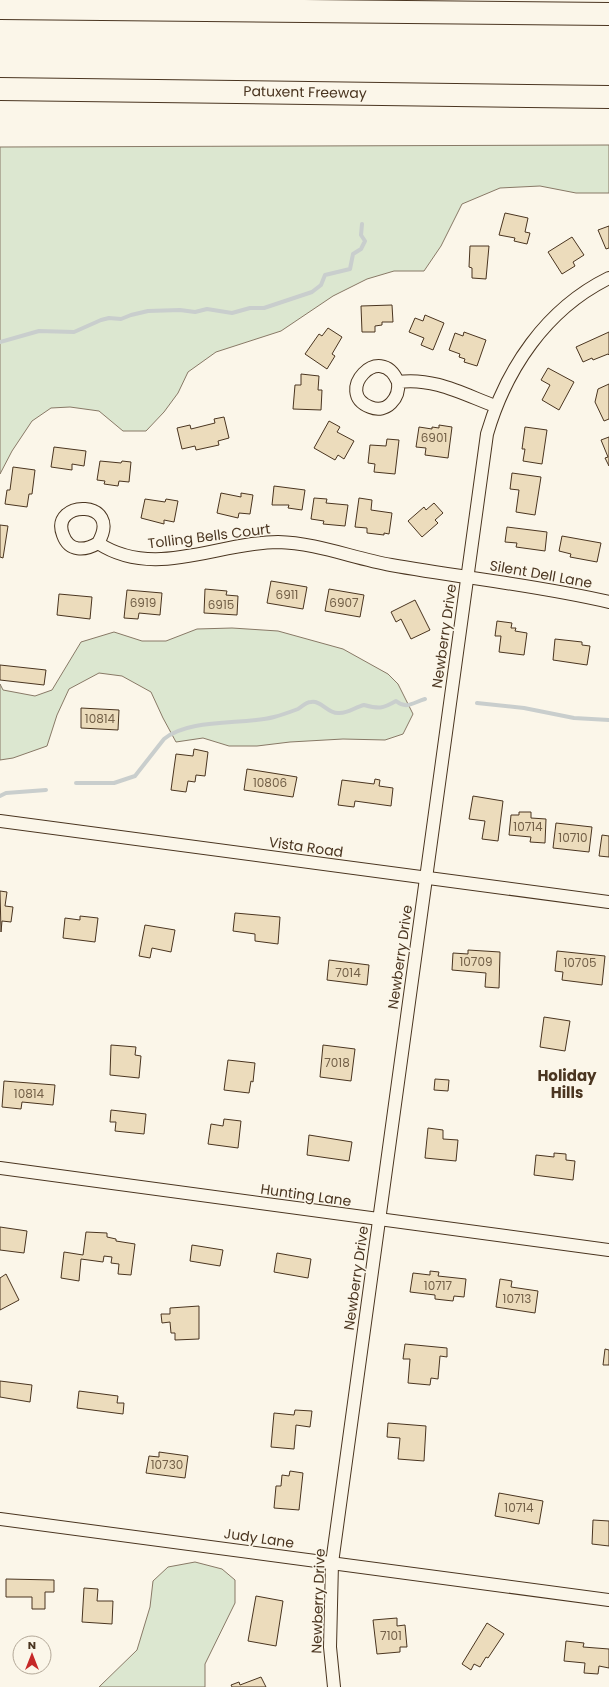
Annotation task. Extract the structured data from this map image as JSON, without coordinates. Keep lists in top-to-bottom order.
{
  "streets": {
    "highway": ["Patuxent Freeway"],
    "street": [
      "Tolling Bells Court",
      "Silent Dell Lane",
      "Newberry Drive",
      "Vista Road",
      "Hunting Lane",
      "Judy Lane"
    ]
  },
  "crossings": [
    ["Tolling Bells Court", "Silent Dell Lane"],
    ["Tolling Bells Court", "Newberry Drive"],
    ["Silent Dell Lane", "Newberry Drive"],
    ["Newberry Drive", "Vista Road"],
    ["Newberry Drive", "Hunting Lane"],
    ["Newberry Drive", "Judy Lane"]
  ],
  "districts": ["Holiday Hills"],
  "house_numbers": [
    "6901",
    "6911",
    "6919",
    "6907",
    "6915",
    "10814",
    "10806",
    "10714",
    "10710",
    "10709",
    "10705",
    "7014",
    "7018",
    "10814",
    "10717",
    "10713",
    "10730",
    "10714",
    "7101"
  ],
  "north": "top"
}
